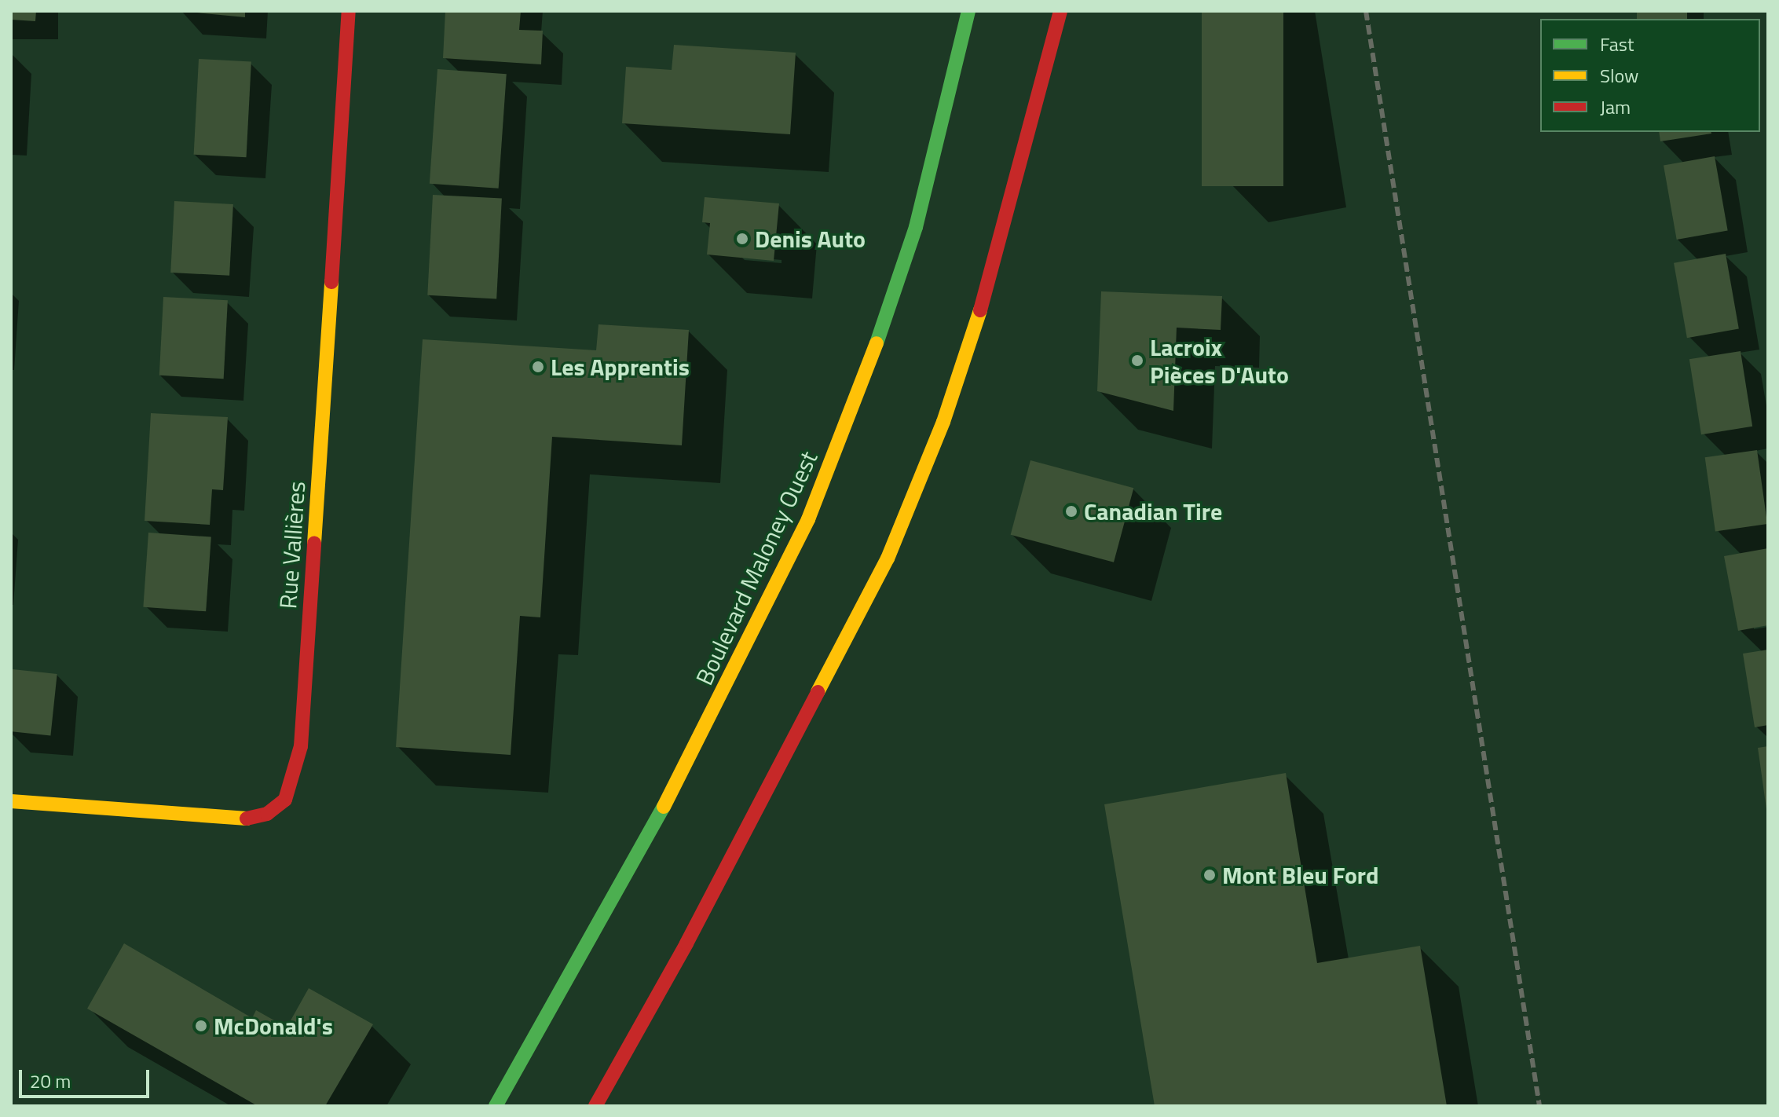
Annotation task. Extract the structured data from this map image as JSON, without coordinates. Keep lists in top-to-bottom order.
{
  "streets": {
    "main road": ["Rue Vallières", "Boulevard Maloney Ouest"]
  },
  "places": [
    "Denis Auto",
    "Lacroix Pièces D'Auto",
    "Les Apprentis",
    "Canadian Tire",
    "Mont Bleu Ford",
    "McDonald's"
  ],
  "legend": ["Fast", "Slow", "Jam"],
  "scale_bar": "20 m"
}
